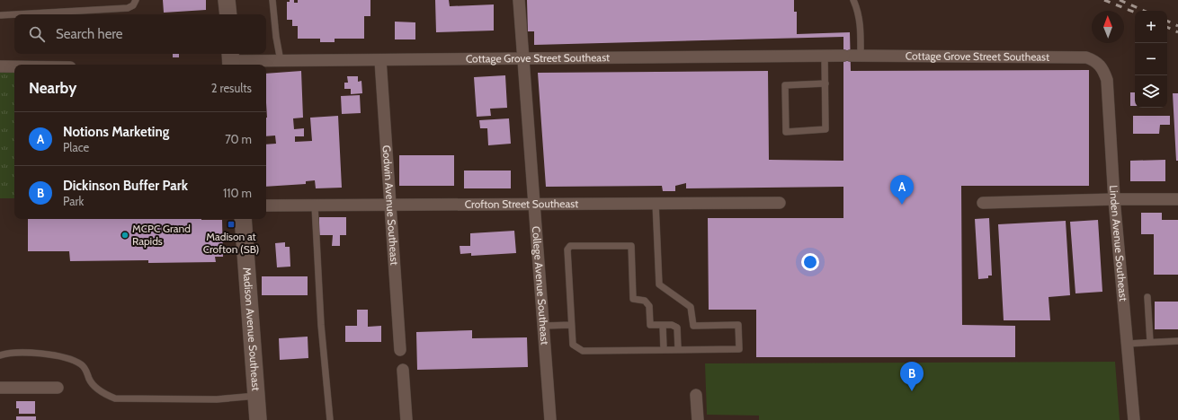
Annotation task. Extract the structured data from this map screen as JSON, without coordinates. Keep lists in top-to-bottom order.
{
  "streets": {
    "street": [
      "Cottage Grove Street Southeast",
      "Crofton Street Southeast",
      "Godwin Avenue Southeast",
      "Linden Avenue Southeast",
      "College Avenue Southeast",
      "Madison Avenue Southeast"
    ]
  },
  "crossings": [
    ["Cottage Grove Street Southeast", "Godwin Avenue Southeast"],
    ["Cottage Grove Street Southeast", "Linden Avenue Southeast"],
    ["Cottage Grove Street Southeast", "College Avenue Southeast"],
    ["Crofton Street Southeast", "Godwin Avenue Southeast"],
    ["Crofton Street Southeast", "College Avenue Southeast"]
  ],
  "places": {
    "transit": ["Madison at Crofton (SB)"],
    "other": ["MCPC Grand Rapids"]
  },
  "north": "top",
  "page": {
    "map_buttons": ["+", "−"],
    "search": "Search here",
    "heading": ["Nearby", "2 results"],
    "list": [
      {
        "mark": "A",
        "name": "Notions Marketing",
        "note": "Place",
        "value": "70 m"
      },
      {
        "mark": "B",
        "name": "Dickinson Buffer Park",
        "note": "Park",
        "value": "110 m"
      }
    ],
    "pins": ["A", "B"]
  }
}
